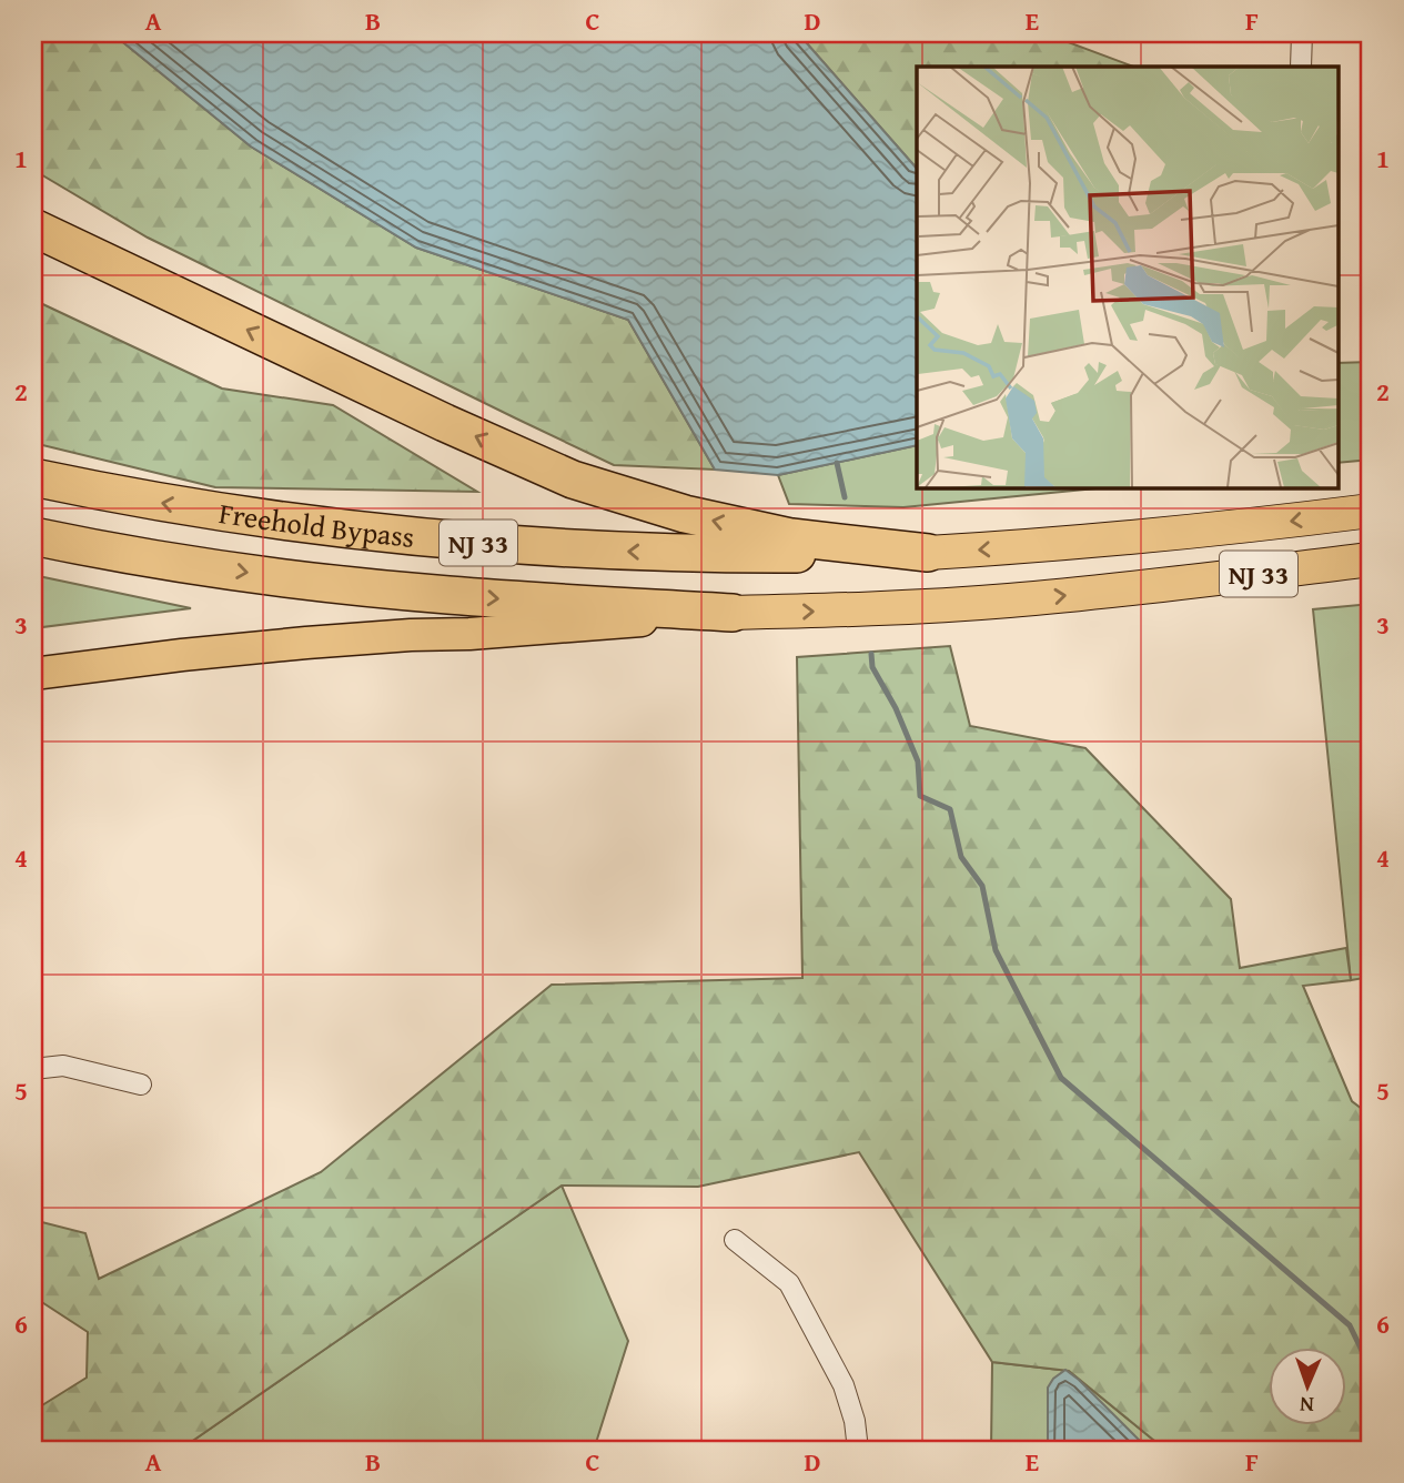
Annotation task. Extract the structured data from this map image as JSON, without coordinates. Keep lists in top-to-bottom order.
{
  "streets": {
    "highway": ["Freehold Bypass", "NJ 33"]
  },
  "crossings": [
    ["Freehold Bypass", "NJ 33"]
  ],
  "north": "bottom",
  "grid": {
    "columns": [
      "A",
      "B",
      "C",
      "D",
      "E",
      "F"
    ],
    "rows": [
      "1",
      "2",
      "3",
      "4",
      "5",
      "6"
    ]
  }
}
